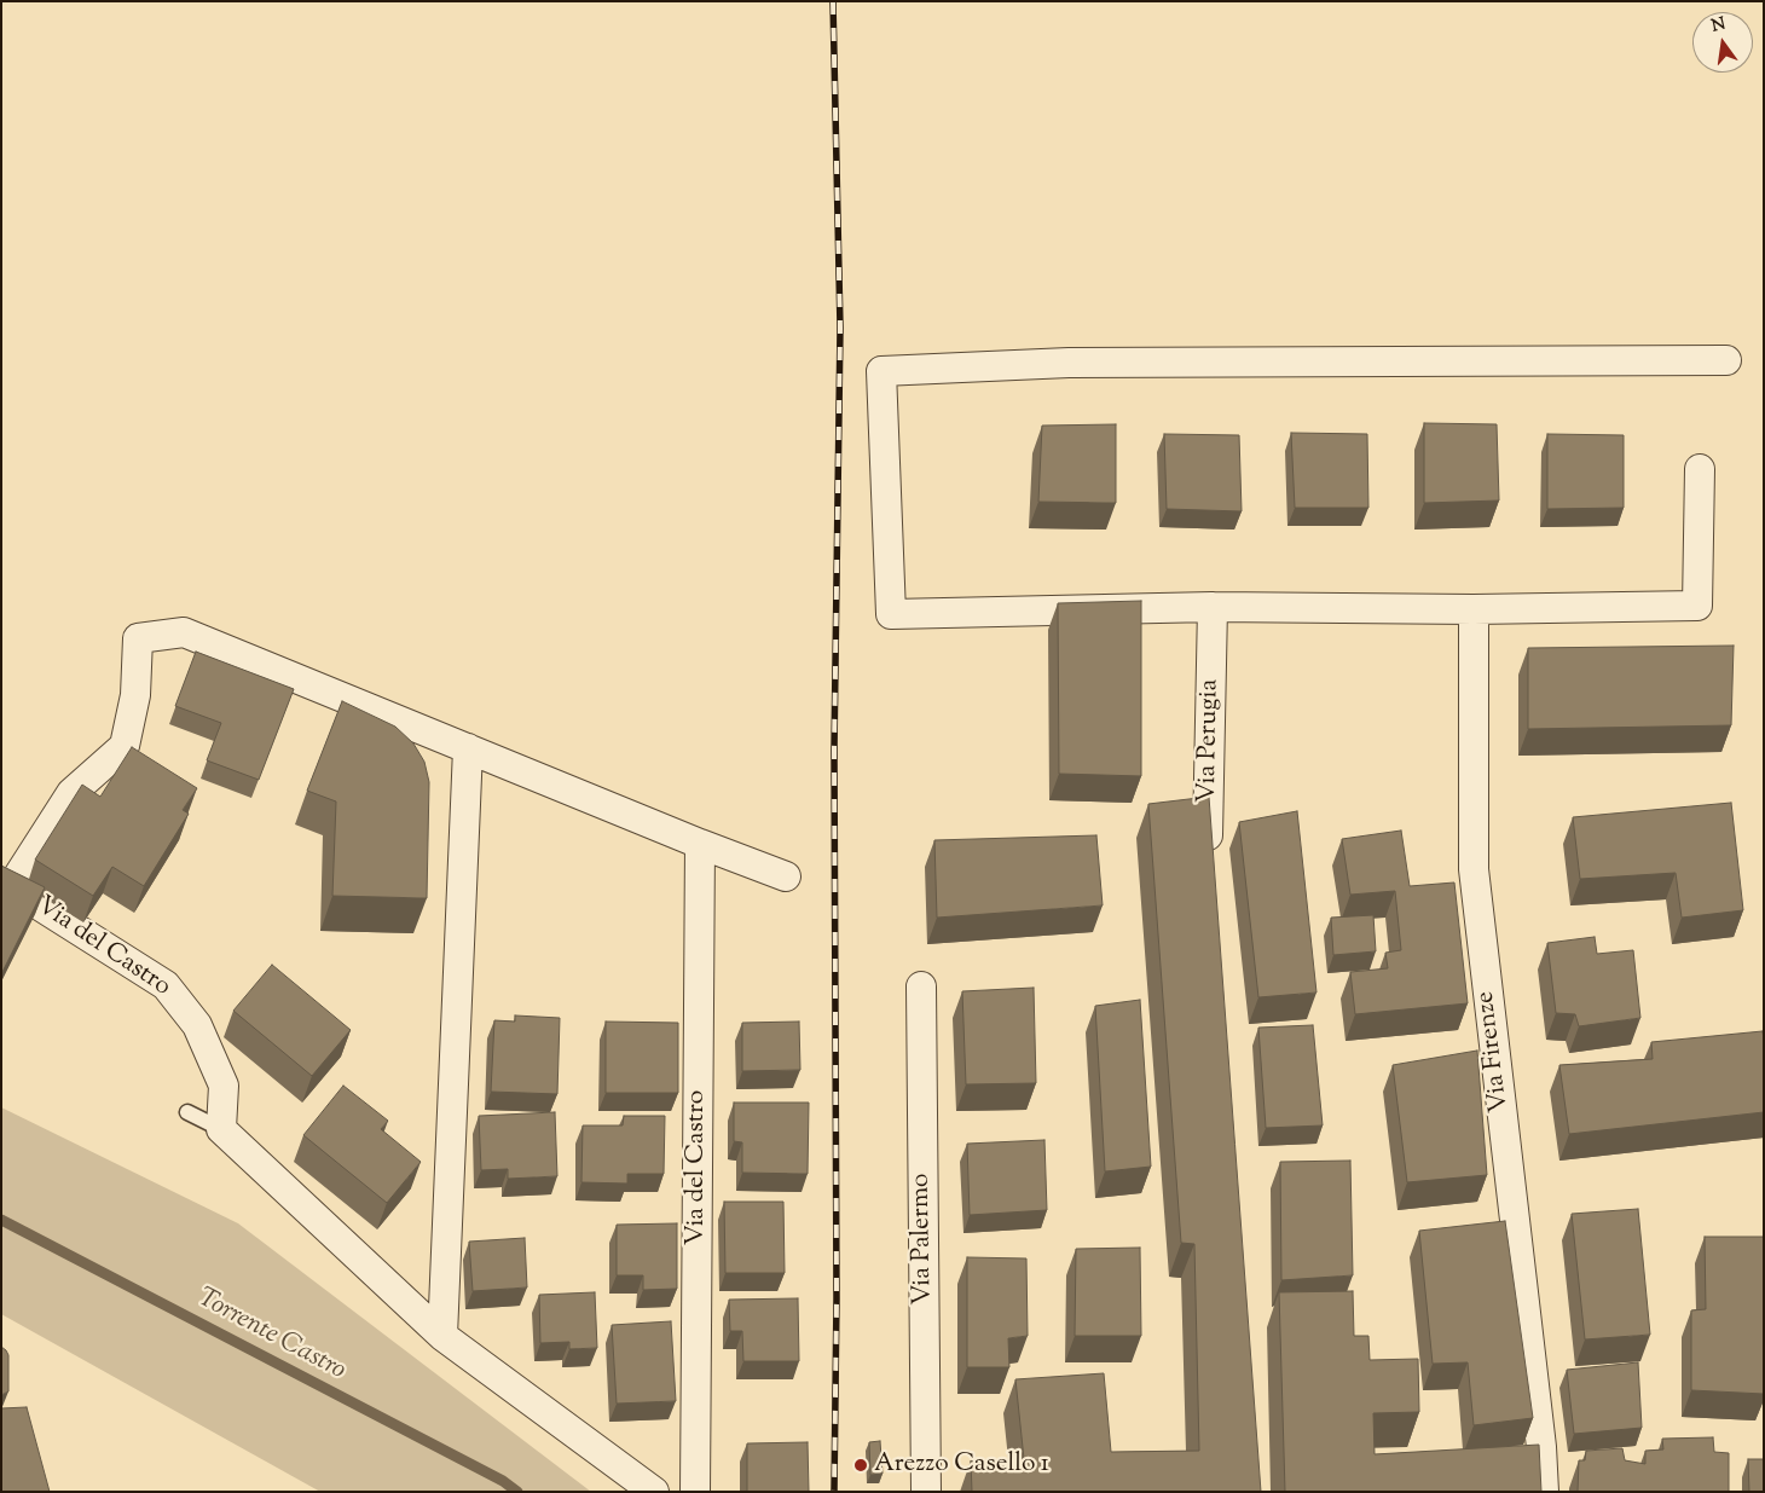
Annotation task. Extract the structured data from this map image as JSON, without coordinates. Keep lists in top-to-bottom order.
{
  "streets": {
    "street": [
      "Via Perugia",
      "Via del Castro",
      "Via Firenze",
      "Via Palermo"
    ]
  },
  "water": ["Torrente Castro"],
  "places": ["Arezzo Casello 1"],
  "north": "top"
}
